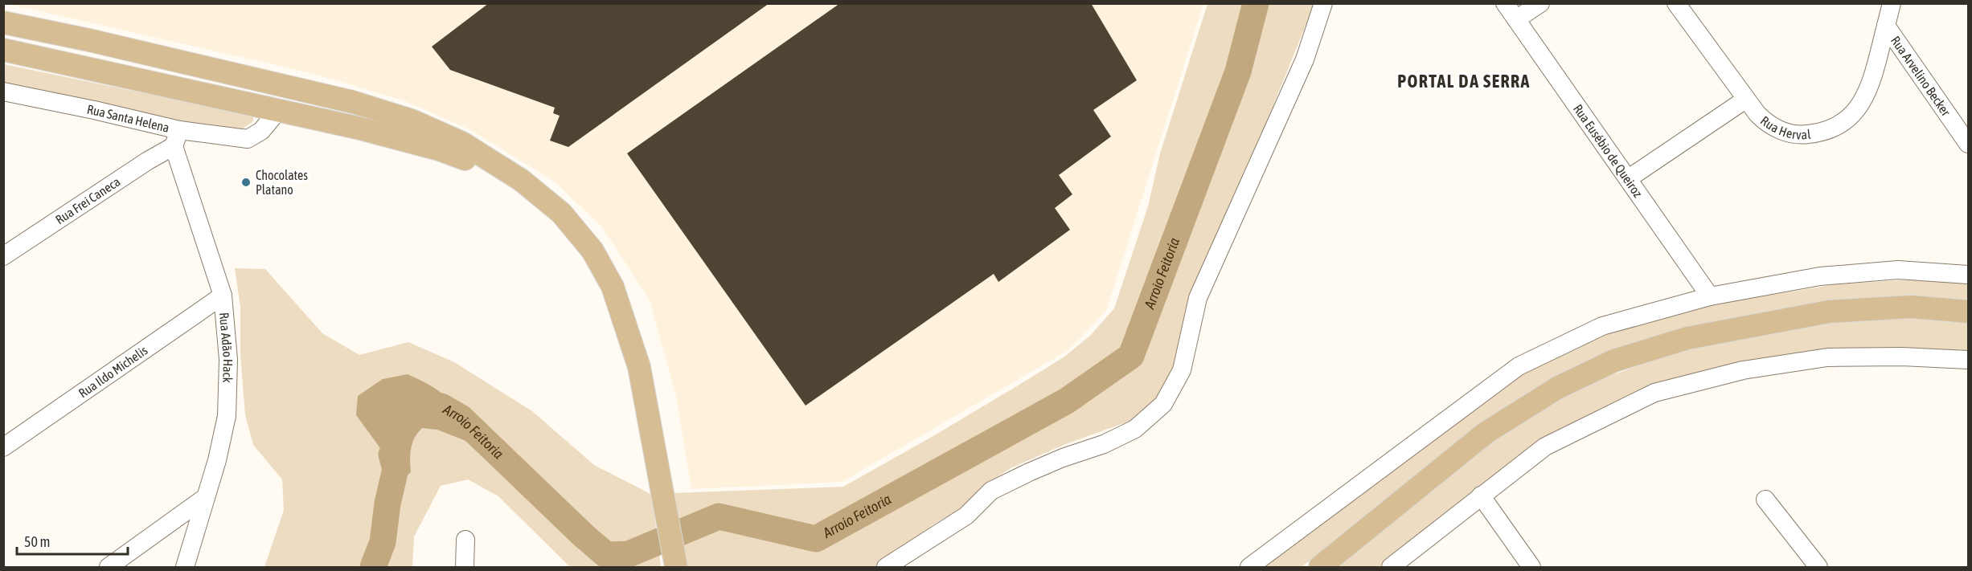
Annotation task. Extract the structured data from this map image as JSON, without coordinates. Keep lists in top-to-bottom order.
{
  "streets": {
    "street": [
      "Rua Arvelino Becker",
      "Rua Santa Helena",
      "Rua Herval",
      "Rua Eusébio de Queiroz",
      "Rua Frei Caneca",
      "Rua Adão Hack",
      "Rua Ildo Michelis"
    ]
  },
  "crossings": [
    ["Rua Arvelino Becker", "Rua Herval"],
    ["Rua Santa Helena", "Rua Frei Caneca"],
    ["Rua Santa Helena", "Rua Adão Hack"],
    ["Rua Frei Caneca", "Rua Adão Hack"],
    ["Rua Adão Hack", "Rua Ildo Michelis"]
  ],
  "districts": ["PORTAL DA SERRA"],
  "water": ["Arroio Feitoria"],
  "places": ["Chocolates Platano"],
  "scale_bar": "50 m"
}
